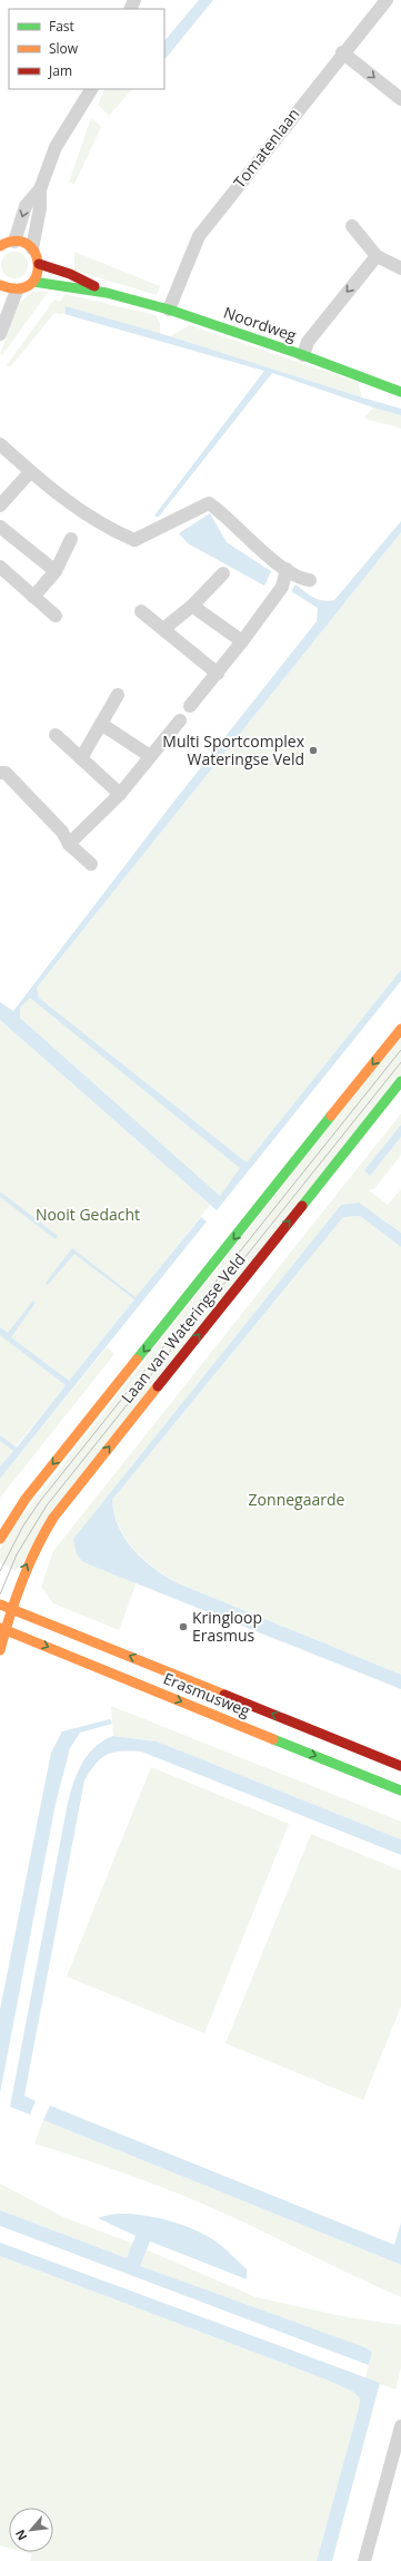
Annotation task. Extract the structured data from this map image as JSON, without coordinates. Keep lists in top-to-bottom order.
{
  "streets": {
    "street": [
      "Tomatenlaan",
      "Noordweg",
      "Laan van Wateringse Veld",
      "Erasmusweg"
    ]
  },
  "crossings": [
    ["Tomatenlaan", "Noordweg"],
    ["Laan van Wateringse Veld", "Erasmusweg"]
  ],
  "parks": ["Nooit Gedacht", "Zonnegaarde"],
  "places": ["Multi Sportcomplex Wateringse Veld", "Kringloop Erasmus"],
  "legend": ["Fast", "Slow", "Jam"],
  "north": "bottom left"
}
